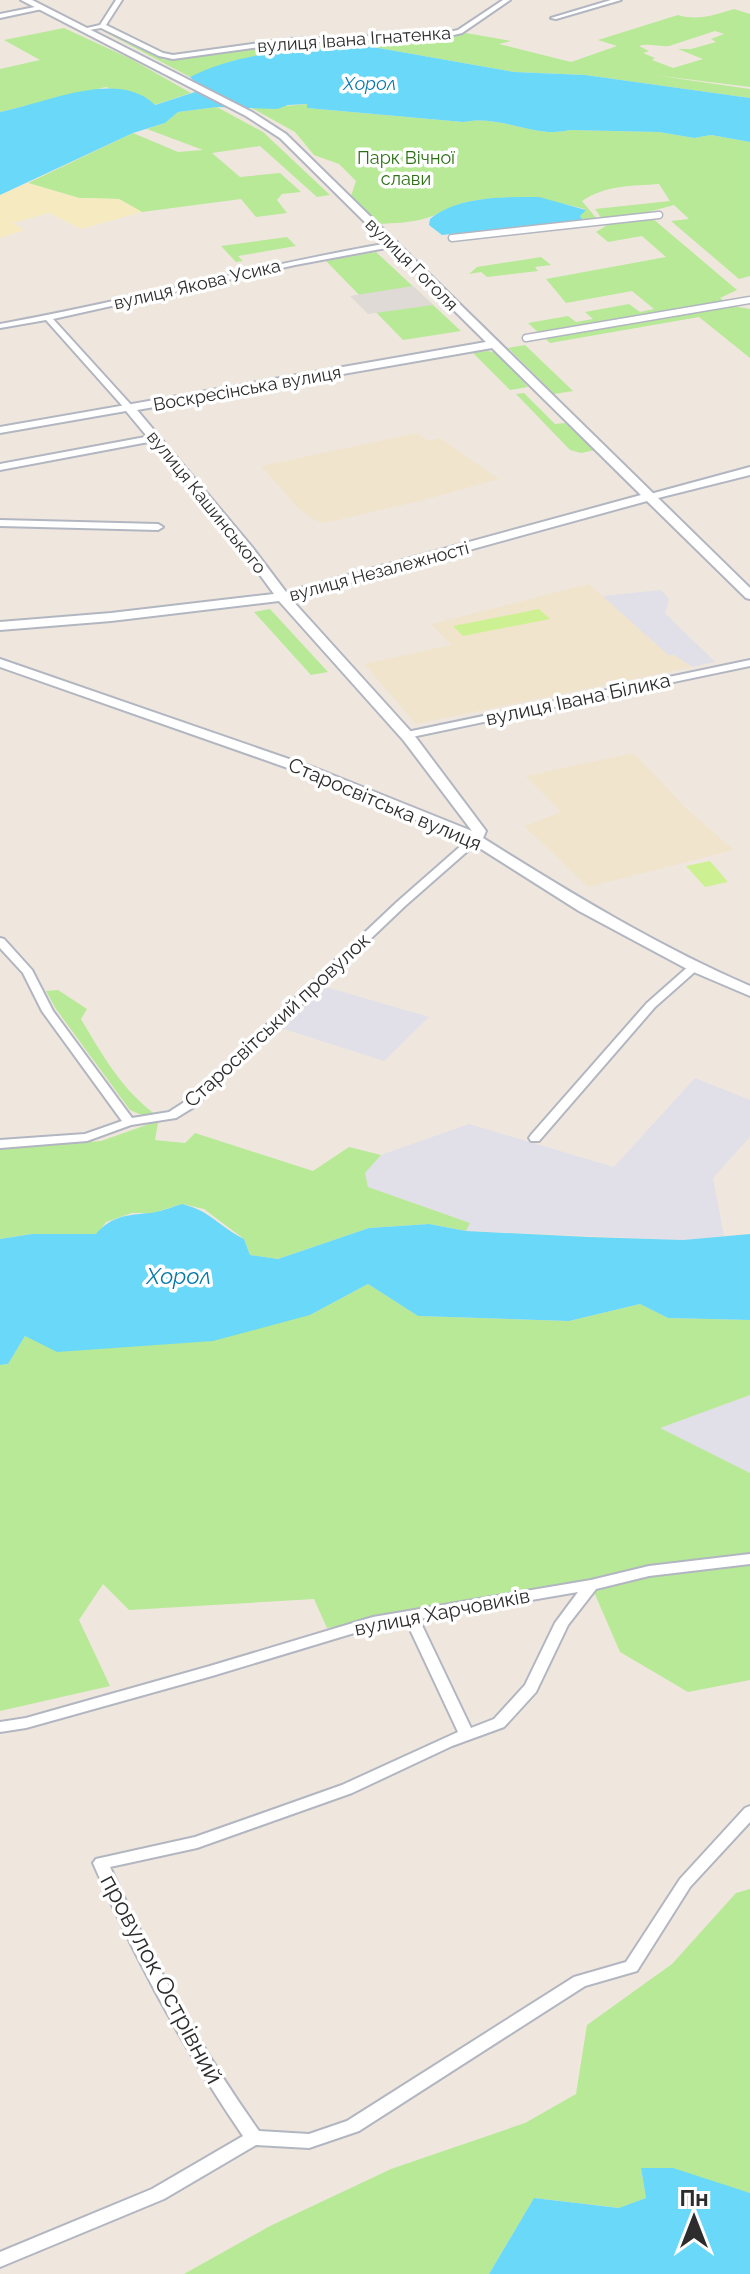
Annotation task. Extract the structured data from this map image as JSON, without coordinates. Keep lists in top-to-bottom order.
{
  "streets": {
    "main road": ["вулиця Незалежності"],
    "street": [
      "вулиця Івана Ігнатенка",
      "вулиця Гоголя",
      "вулиця Якова Усика",
      "Воскресінська вулиця",
      "вулиця Кашинського",
      "вулиця Івана Білика",
      "Старосвітська вулиця",
      "Старосвітський провулок",
      "вулиця Харчовиків",
      "провулок Острівний"
    ]
  },
  "crossings": [
    ["вулиця Гоголя", "вулиця Якова Усика"],
    ["вулиця Гоголя", "Воскресінська вулиця"],
    ["вулиця Гоголя", "вулиця Незалежності"],
    ["вулиця Якова Усика", "вулиця Кашинського"],
    ["Воскресінська вулиця", "вулиця Кашинського"],
    ["вулиця Кашинського", "вулиця Незалежності"],
    ["вулиця Кашинського", "вулиця Івана Білика"],
    ["вулиця Кашинського", "Старосвітська вулиця"],
    ["вулиця Кашинського", "Старосвітський провулок"],
    ["Старосвітська вулиця", "Старосвітський провулок"]
  ],
  "water": ["Хорол"],
  "parks": ["Парк Вічної слави"],
  "north": "top"
}
